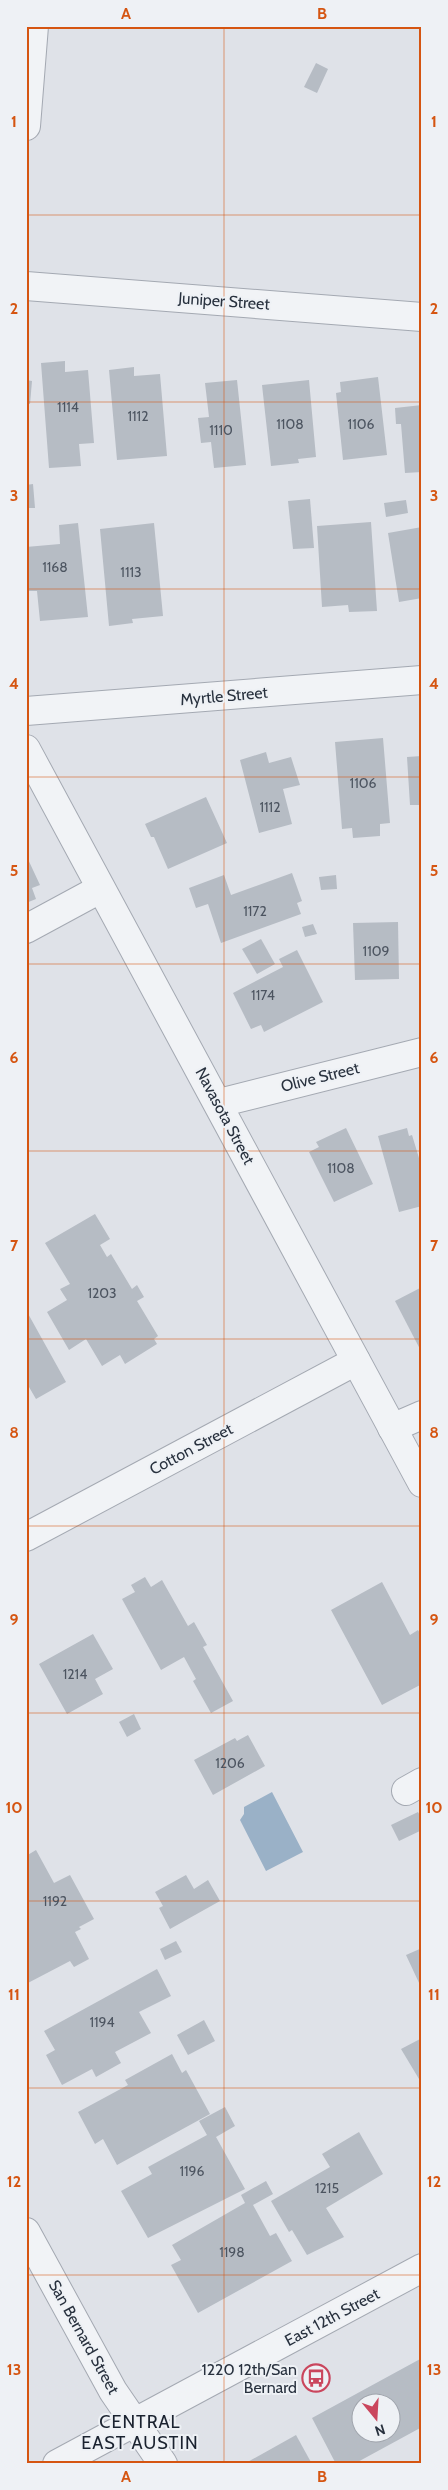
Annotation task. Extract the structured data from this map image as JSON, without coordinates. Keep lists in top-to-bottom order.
{
  "streets": {
    "street": [
      "Juniper Street",
      "Myrtle Street",
      "Olive Street",
      "Navasota Street",
      "Cotton Street",
      "East 12th Street",
      "San Bernard Street"
    ]
  },
  "crossings": [
    ["Olive Street", "Navasota Street"],
    ["Navasota Street", "Cotton Street"],
    ["East 12th Street", "San Bernard Street"]
  ],
  "districts": ["CENTRAL EAST AUSTIN"],
  "places": {
    "bus stop": ["1220 12th/San Bernard"]
  },
  "house_numbers": [
    "1114",
    "1112",
    "1108",
    "1106",
    "1110",
    "1168",
    "1113",
    "1106",
    "1112",
    "1172",
    "1109",
    "1174",
    "1108",
    "1203",
    "1214",
    "1206",
    "1192",
    "1194",
    "1196",
    "1215",
    "1198"
  ],
  "north": "bottom",
  "grid": {
    "columns": ["A", "B"],
    "rows": [
      "1",
      "2",
      "3",
      "4",
      "5",
      "6",
      "7",
      "8",
      "9",
      "10",
      "11",
      "12",
      "13"
    ]
  }
}
